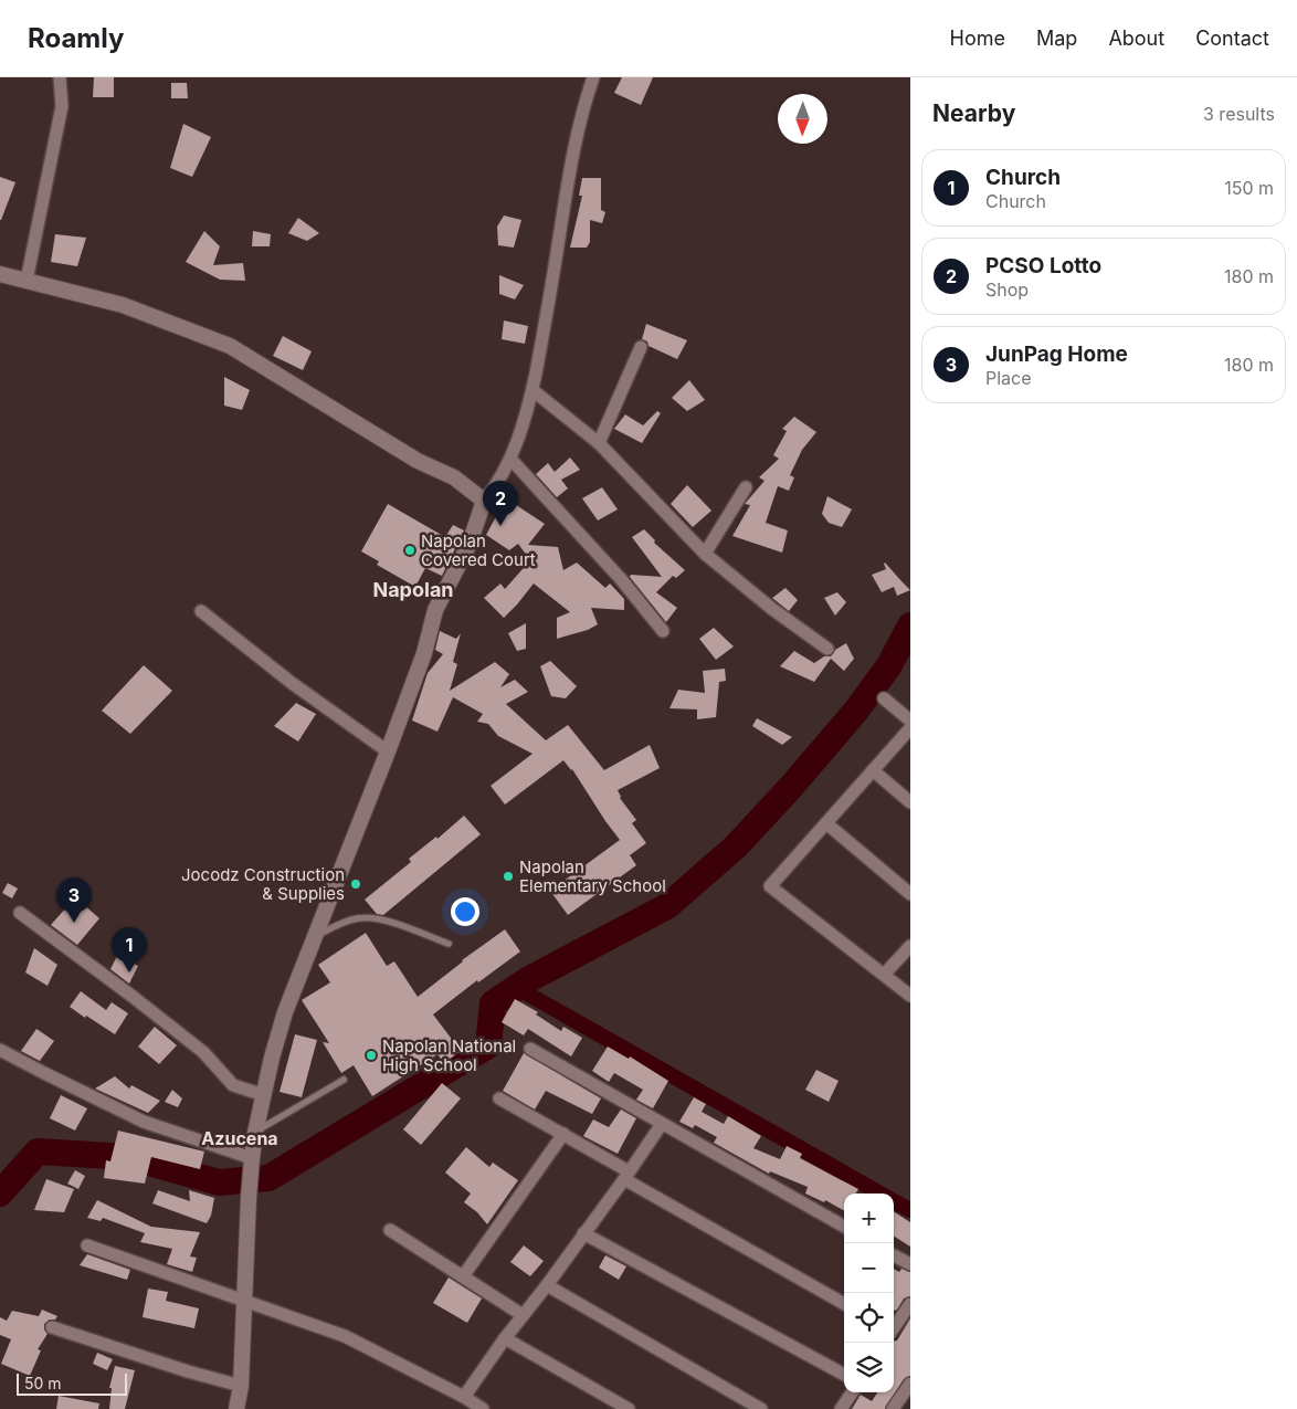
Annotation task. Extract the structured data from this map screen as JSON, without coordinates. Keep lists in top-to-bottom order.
{
  "districts": ["Napolan", "Azucena"],
  "places": [
    "Napolan Covered Court",
    "Napolan Elementary School",
    "Jocodz Construction & Supplies",
    "Napolan National High School"
  ],
  "scale_bar": "50 m",
  "north": "bottom",
  "page": {
    "header": "Roamly",
    "nav": [
      "Home",
      "Map",
      "About",
      "Contact"
    ],
    "heading": ["Nearby", "3 results"],
    "list": [
      {
        "mark": "1",
        "name": "Church",
        "note": "Church",
        "value": "150 m"
      },
      {
        "mark": "2",
        "name": "PCSO Lotto",
        "note": "Shop",
        "value": "180 m"
      },
      {
        "mark": "3",
        "name": "JunPag Home",
        "note": "Place",
        "value": "180 m"
      }
    ],
    "pins": ["2", "3", "1"],
    "map_buttons": ["+", "−"],
    "scale": "50 m"
  }
}
